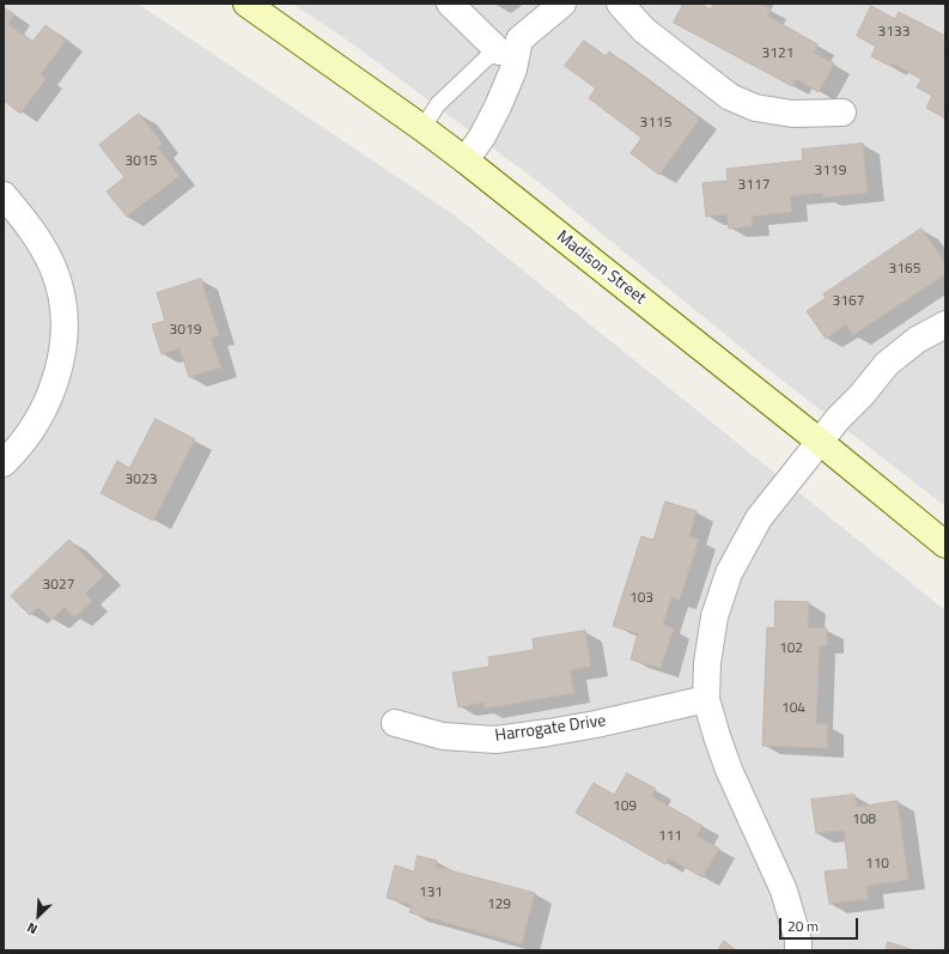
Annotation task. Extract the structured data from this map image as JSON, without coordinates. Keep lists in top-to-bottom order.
{
  "streets": {
    "street": ["Madison Street", "Harrogate Drive"]
  },
  "house_numbers": [
    "3133",
    "3121",
    "3115",
    "3015",
    "3119",
    "3117",
    "3165",
    "3167",
    "3019",
    "3023",
    "3027",
    "103",
    "102",
    "104",
    "109",
    "108",
    "111",
    "110",
    "131",
    "129"
  ],
  "scale_bar": "20 m",
  "north": "bottom left"
}
